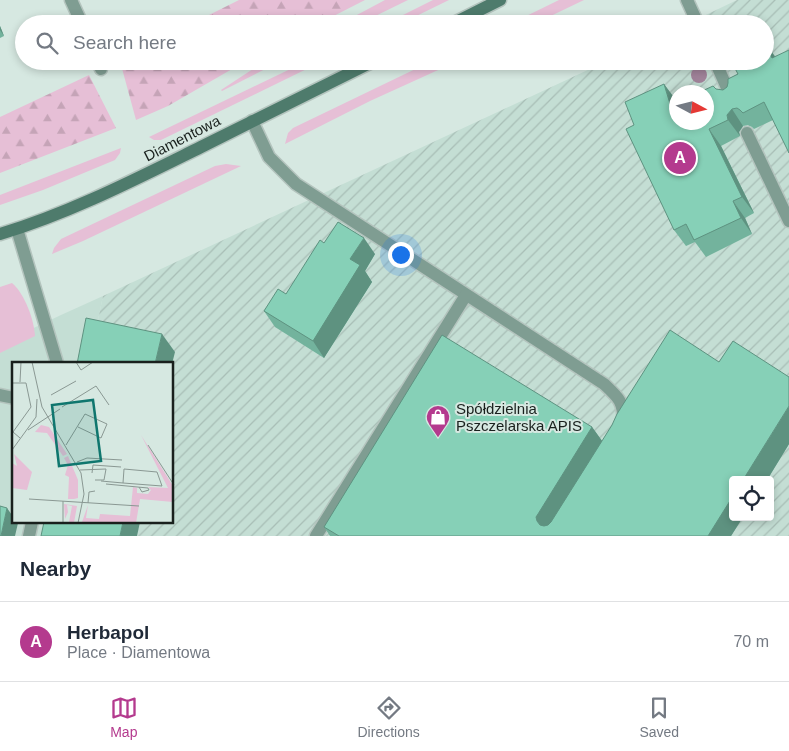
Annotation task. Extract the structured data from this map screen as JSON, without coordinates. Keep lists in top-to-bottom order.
{
  "streets": {
    "street": ["Diamentowa"]
  },
  "places": {
    "shop": ["Spółdzielnia Pszczelarska APIS"]
  },
  "north": "right",
  "page": {
    "search": "Search here",
    "pins": "A",
    "heading": "Nearby",
    "list": [
      {
        "mark": "A",
        "name": "Herbapol",
        "note": "Place · Diamentowa",
        "value": "70 m"
      }
    ],
    "nav": ["Map", "Directions", "Saved"]
  }
}
